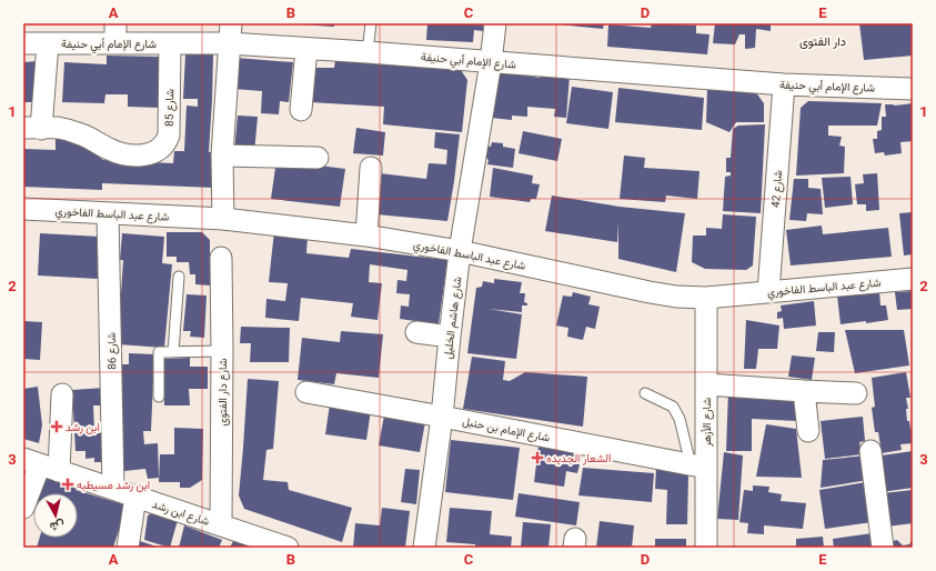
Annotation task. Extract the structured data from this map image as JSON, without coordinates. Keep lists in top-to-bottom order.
{
  "streets": {
    "street": [
      "شارع الإمام أبي حنيفة",
      "شارع 85",
      "شارع 42",
      "شارع عبد الباسط الفاخوري",
      "شارع هاشم الخليل",
      "شارع 86",
      "شارع دار الفتوى",
      "شارع الأزهر",
      "شارع الإمام بن حنبل",
      "شارع ابن رشد"
    ]
  },
  "crossings": [
    ["شارع الإمام أبي حنيفة", "شارع 85"],
    ["شارع الإمام أبي حنيفة", "شارع 42"],
    ["شارع الإمام أبي حنيفة", "شارع هاشم الخليل"],
    ["شارع 42", "شارع عبد الباسط الفاخوري"],
    ["شارع عبد الباسط الفاخوري", "شارع هاشم الخليل"],
    ["شارع عبد الباسط الفاخوري", "شارع 86"],
    ["شارع عبد الباسط الفاخوري", "شارع الأزهر"],
    ["شارع هاشم الخليل", "شارع الإمام بن حنبل"],
    ["شارع 86", "شارع ابن رشد"],
    ["شارع دار الفتوى", "شارع ابن رشد"],
    ["شارع الأزهر", "شارع الإمام بن حنبل"]
  ],
  "districts": ["دار الفتوى"],
  "places": {
    "health": ["ابن رشد", "الشعار الجديده", "ابن رشد مسيطبه"]
  },
  "north": "bottom",
  "grid": {
    "columns": [
      "A",
      "B",
      "C",
      "D",
      "E"
    ],
    "rows": ["1", "2", "3"]
  }
}
